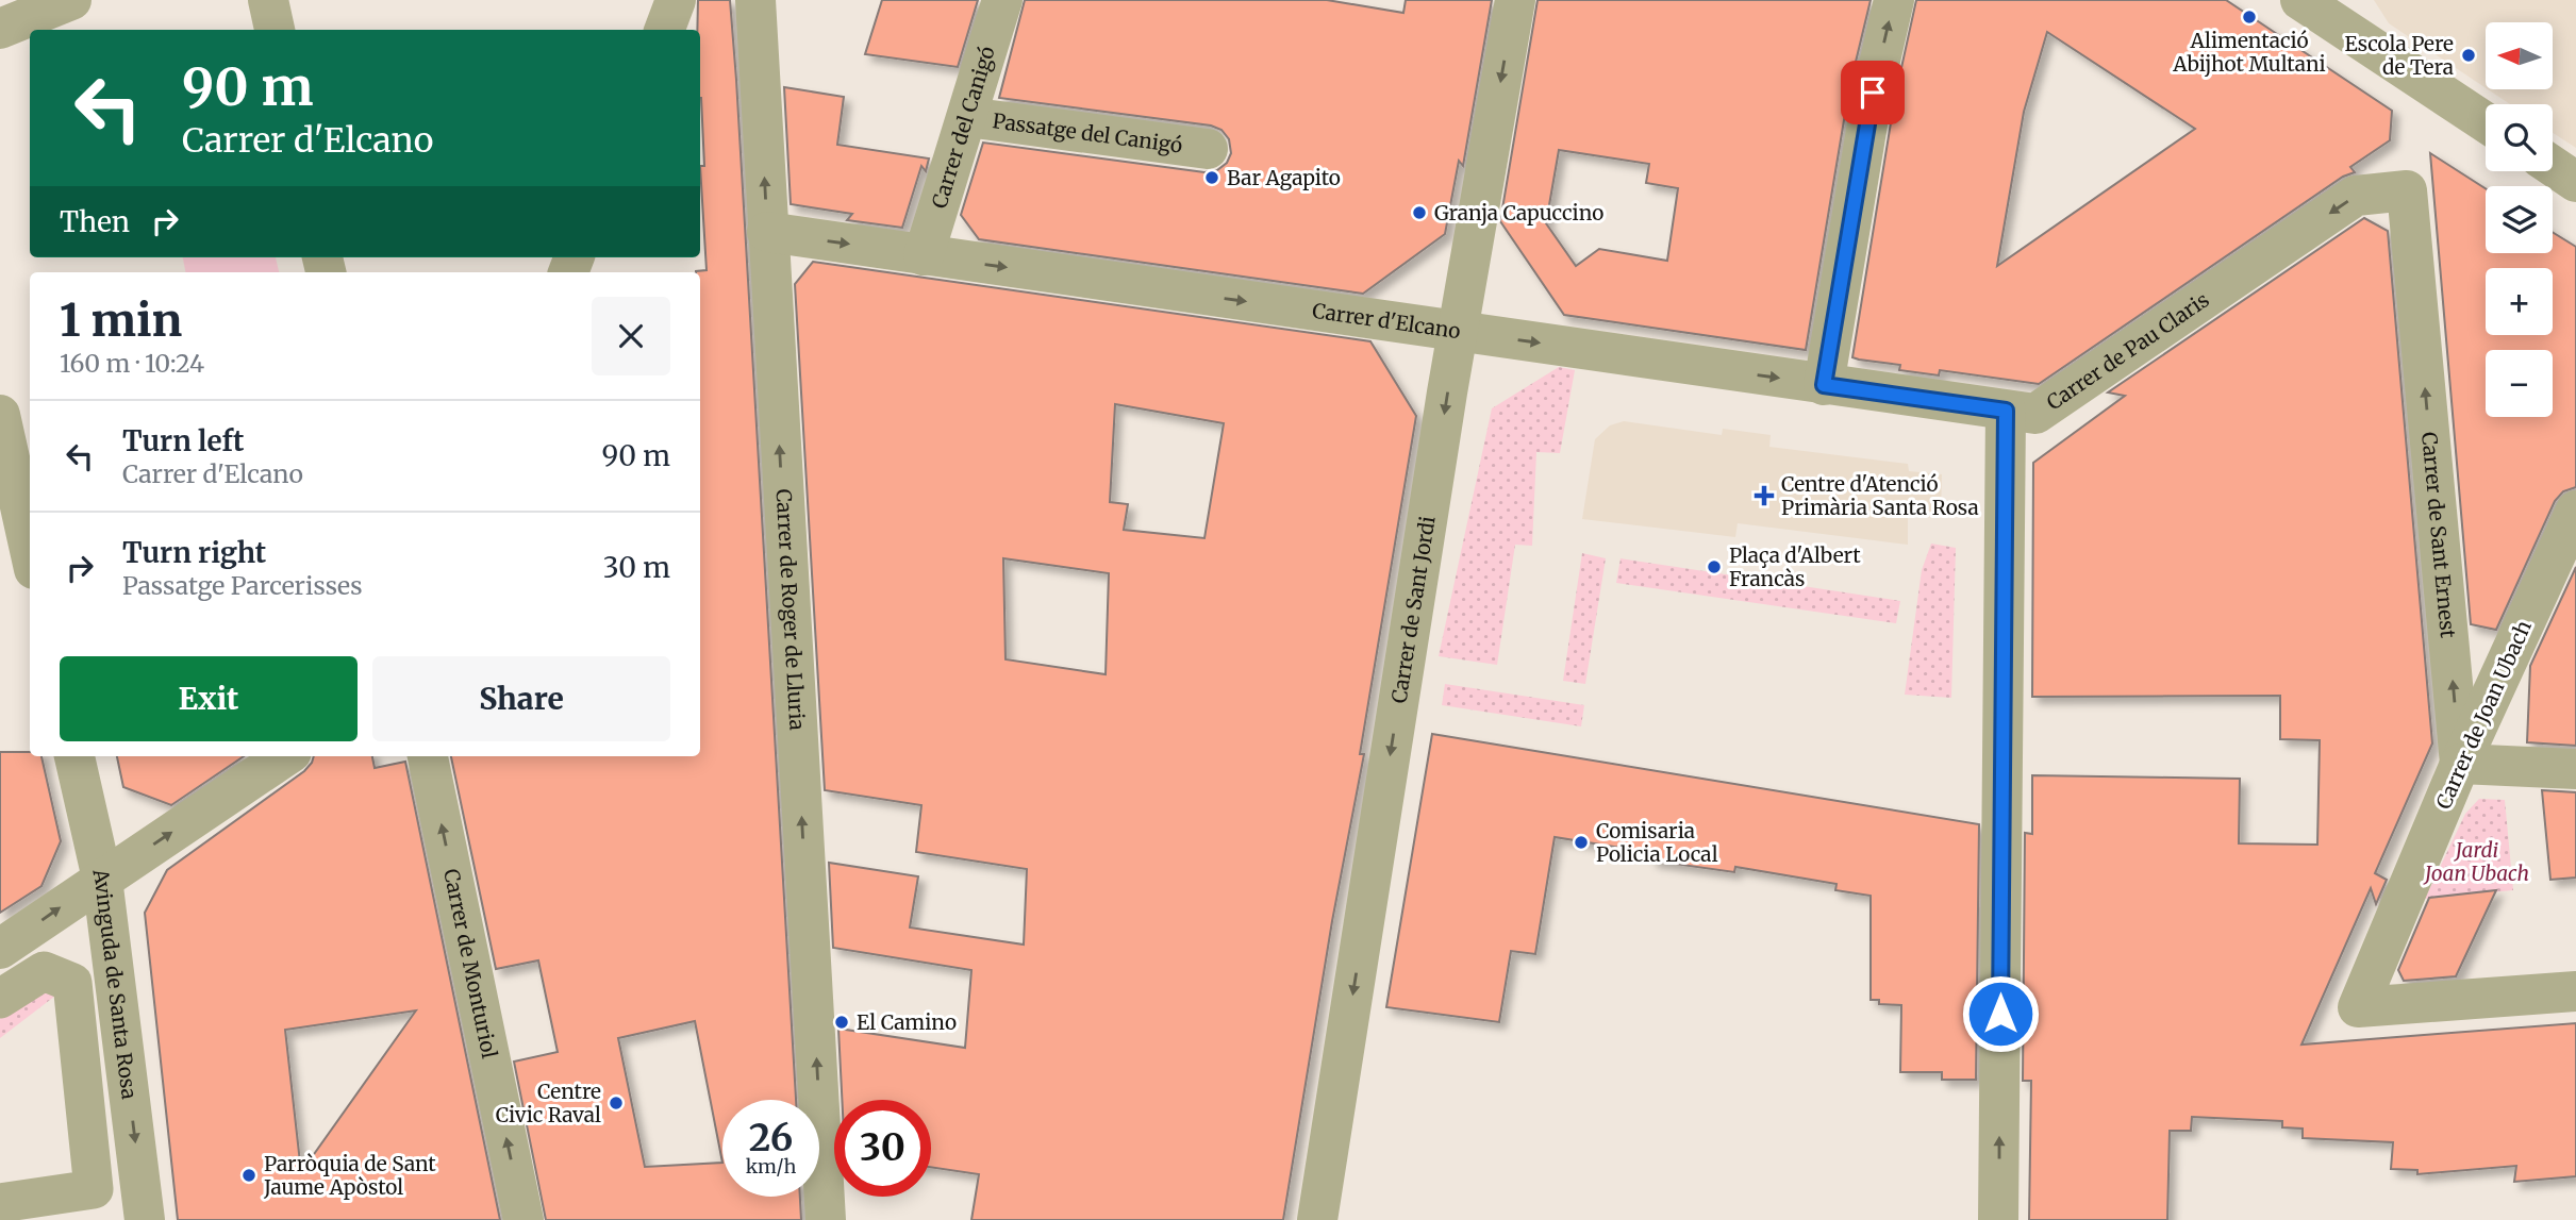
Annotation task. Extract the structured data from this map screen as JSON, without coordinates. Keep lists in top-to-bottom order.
{
  "streets": {
    "street": [
      "Carrer del Canigó",
      "Passatge del Canigó",
      "Carrer d'Elcano",
      "Carrer de Pau Claris",
      "Carrer de Sant Ernest",
      "Carrer de Sant Jordi",
      "Carrer de Roger de Lluria",
      "Carrer de Joan Ubach",
      "Carrer de Monturiol",
      "Avinguda de Santa Rosa"
    ]
  },
  "crossings": [
    ["Carrer del Canigó", "Passatge del Canigó"],
    ["Carrer del Canigó", "Carrer d'Elcano"],
    ["Carrer d'Elcano", "Carrer de Pau Claris"],
    ["Carrer d'Elcano", "Carrer de Sant Jordi"],
    ["Carrer d'Elcano", "Carrer de Roger de Lluria"],
    ["Carrer de Pau Claris", "Carrer de Sant Ernest"],
    ["Carrer de Sant Ernest", "Carrer de Joan Ubach"]
  ],
  "one_way": [
    "Carrer d'Elcano",
    "Carrer de Pau Claris",
    "Carrer de Sant Ernest",
    "Carrer de Sant Jordi",
    "Carrer de Roger de Lluria",
    "Carrer de Monturiol",
    "Avinguda de Santa Rosa"
  ],
  "parks": ["Jardi Joan Ubach"],
  "places": {
    "other": [
      "Alimentació Abijhot Multani",
      "Escola Pere de Tera",
      "Bar Agapito",
      "Granja Capuccino",
      "Plaça d'Albert Francàs",
      "Comisaria Policia Local",
      "El Camino",
      "Centre Civic Raval",
      "Parròquia de Sant Jaume Apòstol"
    ],
    "health": ["Centre d'Atenció Primària Santa Rosa"]
  },
  "north": "left",
  "page": {
    "map_buttons": ["+", "−"],
    "turn": ["90 m", "Carrer d'Elcano"],
    "then": "Then",
    "heading": ["1 min", "160 m · 10:24"],
    "list": [
      {
        "name": "Turn left",
        "note": "Carrer d'Elcano",
        "value": "90 m"
      },
      {
        "name": "Turn right",
        "note": "Passatge Parcerisses",
        "value": "30 m"
      }
    ],
    "buttons": ["Exit", "Share"],
    "speed": "26 km/h",
    "limit": "30"
  }
}
